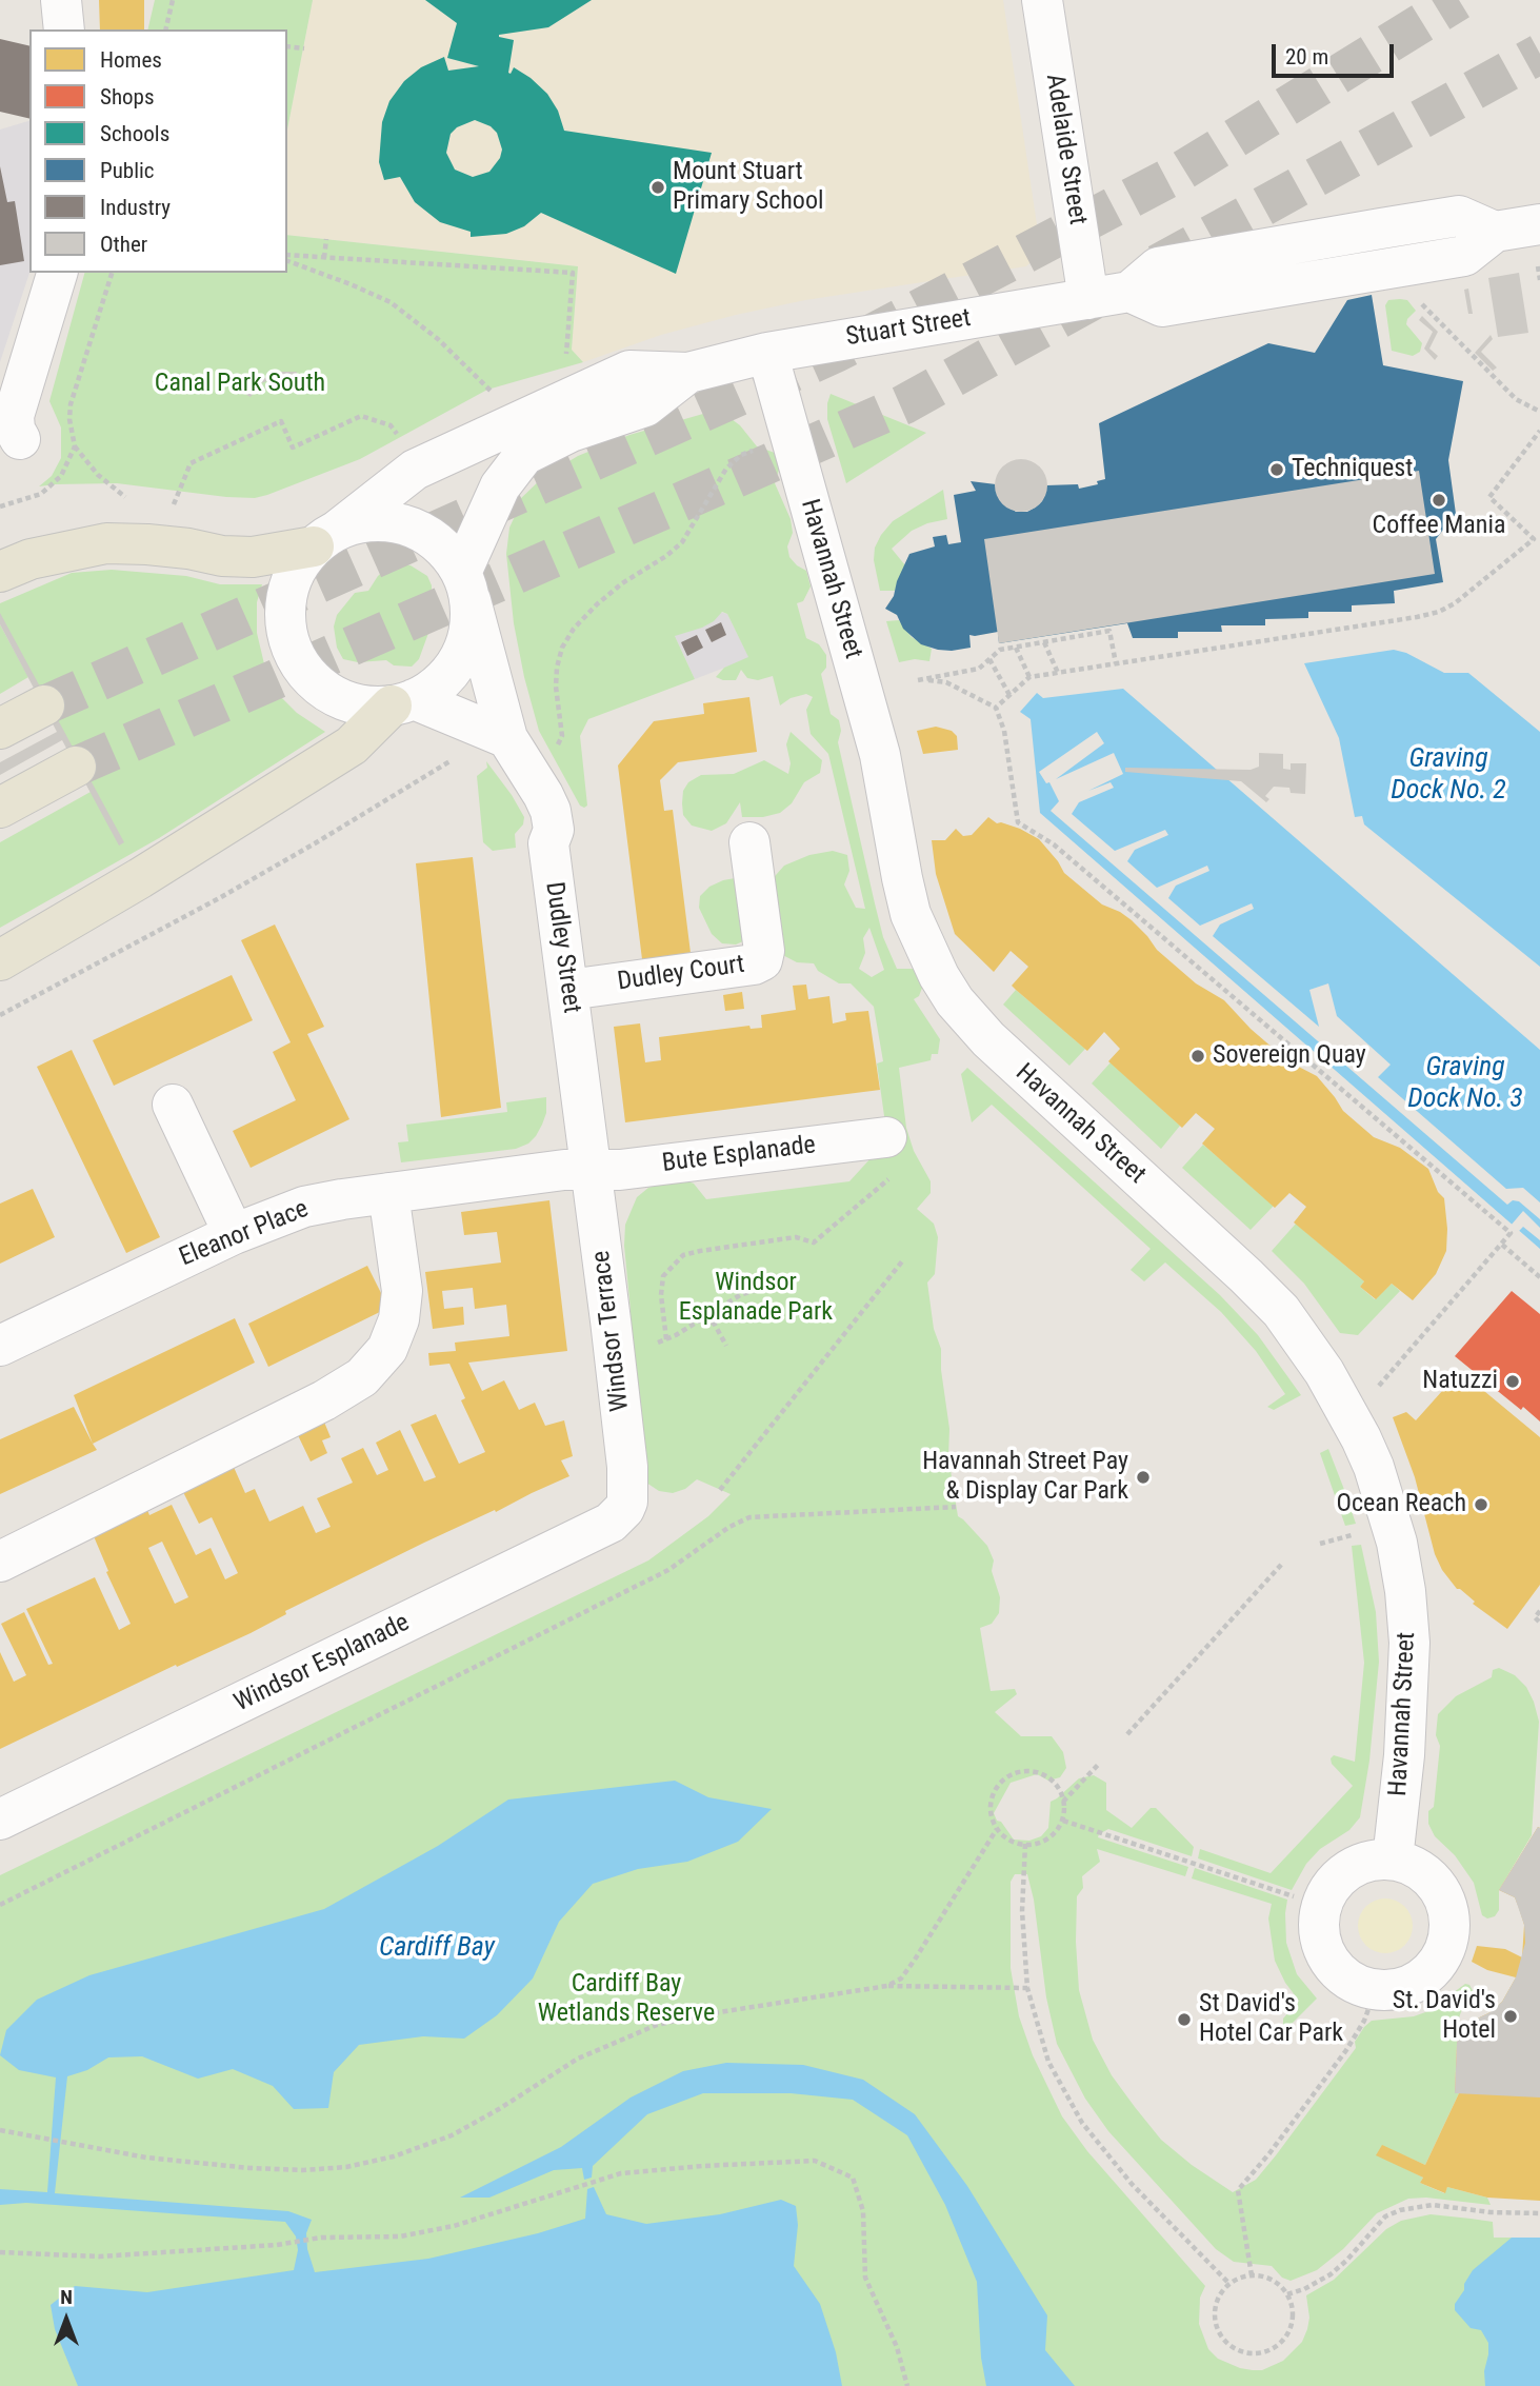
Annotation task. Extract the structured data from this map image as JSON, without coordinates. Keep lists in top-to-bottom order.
{
  "streets": {
    "street": [
      "Adelaide Street",
      "Stuart Street",
      "Havannah Street",
      "Dudley Street",
      "Dudley Court",
      "Bute Esplanade",
      "Eleanor Place",
      "Windsor Terrace",
      "Windsor Esplanade"
    ]
  },
  "crossings": [
    ["Adelaide Street", "Stuart Street"],
    ["Stuart Street", "Havannah Street"],
    ["Stuart Street", "Dudley Street"],
    ["Dudley Street", "Dudley Court"],
    ["Dudley Street", "Bute Esplanade"],
    ["Dudley Street", "Eleanor Place"],
    ["Dudley Street", "Windsor Terrace"],
    ["Bute Esplanade", "Eleanor Place"],
    ["Bute Esplanade", "Windsor Terrace"],
    ["Eleanor Place", "Windsor Terrace"],
    ["Windsor Terrace", "Windsor Esplanade"]
  ],
  "water": ["Graving Dock No. 2", "Graving Dock No. 3", "Cardiff Bay"],
  "parks": ["Canal Park South", "Windsor Esplanade Park", "Cardiff Bay Wetlands Reserve"],
  "places": [
    "Mount Stuart Primary School",
    "Techniquest",
    "Coffee Mania",
    "Sovereign Quay",
    "Natuzzi",
    "Havannah Street Pay & Display Car Park",
    "Ocean Reach",
    "St. David's Hotel",
    "St David's Hotel Car Park"
  ],
  "legend": [
    "Homes",
    "Shops",
    "Schools",
    "Public",
    "Industry",
    "Other"
  ],
  "scale_bar": "20 m",
  "north": "top"
}
